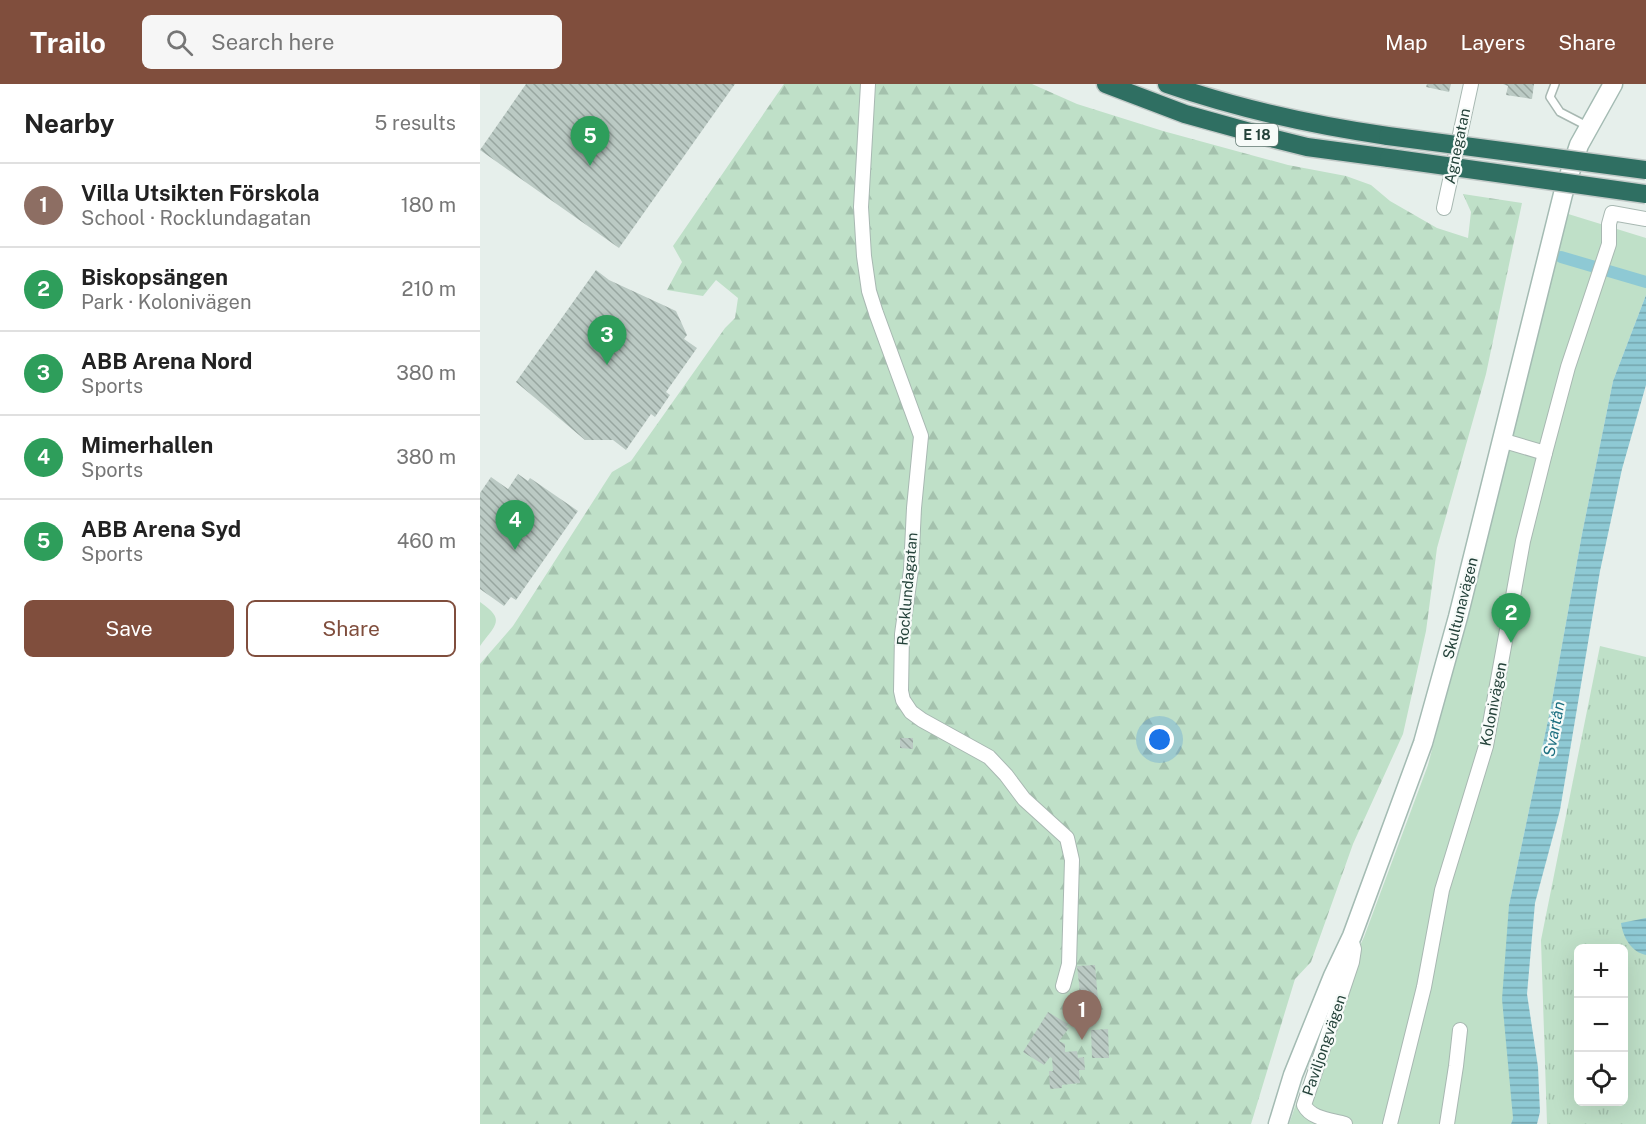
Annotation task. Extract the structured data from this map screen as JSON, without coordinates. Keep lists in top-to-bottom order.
{
  "streets": {
    "highway": ["E 18"],
    "street": [
      "Agnegatan",
      "Rocklundagatan",
      "Skultunavägen",
      "Kolonivägen",
      "Paviljongvägen"
    ]
  },
  "crossings": [
    ["Skultunavägen", "Paviljongvägen"]
  ],
  "water": ["Svartån"],
  "page": {
    "header": "Trailo",
    "search": "Search here",
    "nav": ["Map", "Layers", "Share"],
    "heading": ["Nearby", "5 results"],
    "pins": [
      "5",
      "3",
      "4",
      "2",
      "1"
    ],
    "list": [
      {
        "mark": "1",
        "name": "Villa Utsikten Förskola",
        "note": "School · Rocklundagatan",
        "value": "180 m"
      },
      {
        "mark": "2",
        "name": "Biskopsängen",
        "note": "Park · Kolonivägen",
        "value": "210 m"
      },
      {
        "mark": "3",
        "name": "ABB Arena Nord",
        "note": "Sports",
        "value": "380 m"
      },
      {
        "mark": "4",
        "name": "Mimerhallen",
        "note": "Sports",
        "value": "380 m"
      },
      {
        "mark": "5",
        "name": "ABB Arena Syd",
        "note": "Sports",
        "value": "460 m"
      }
    ],
    "buttons": ["Save", "Share"],
    "map_buttons": ["+", "−"]
  }
}
